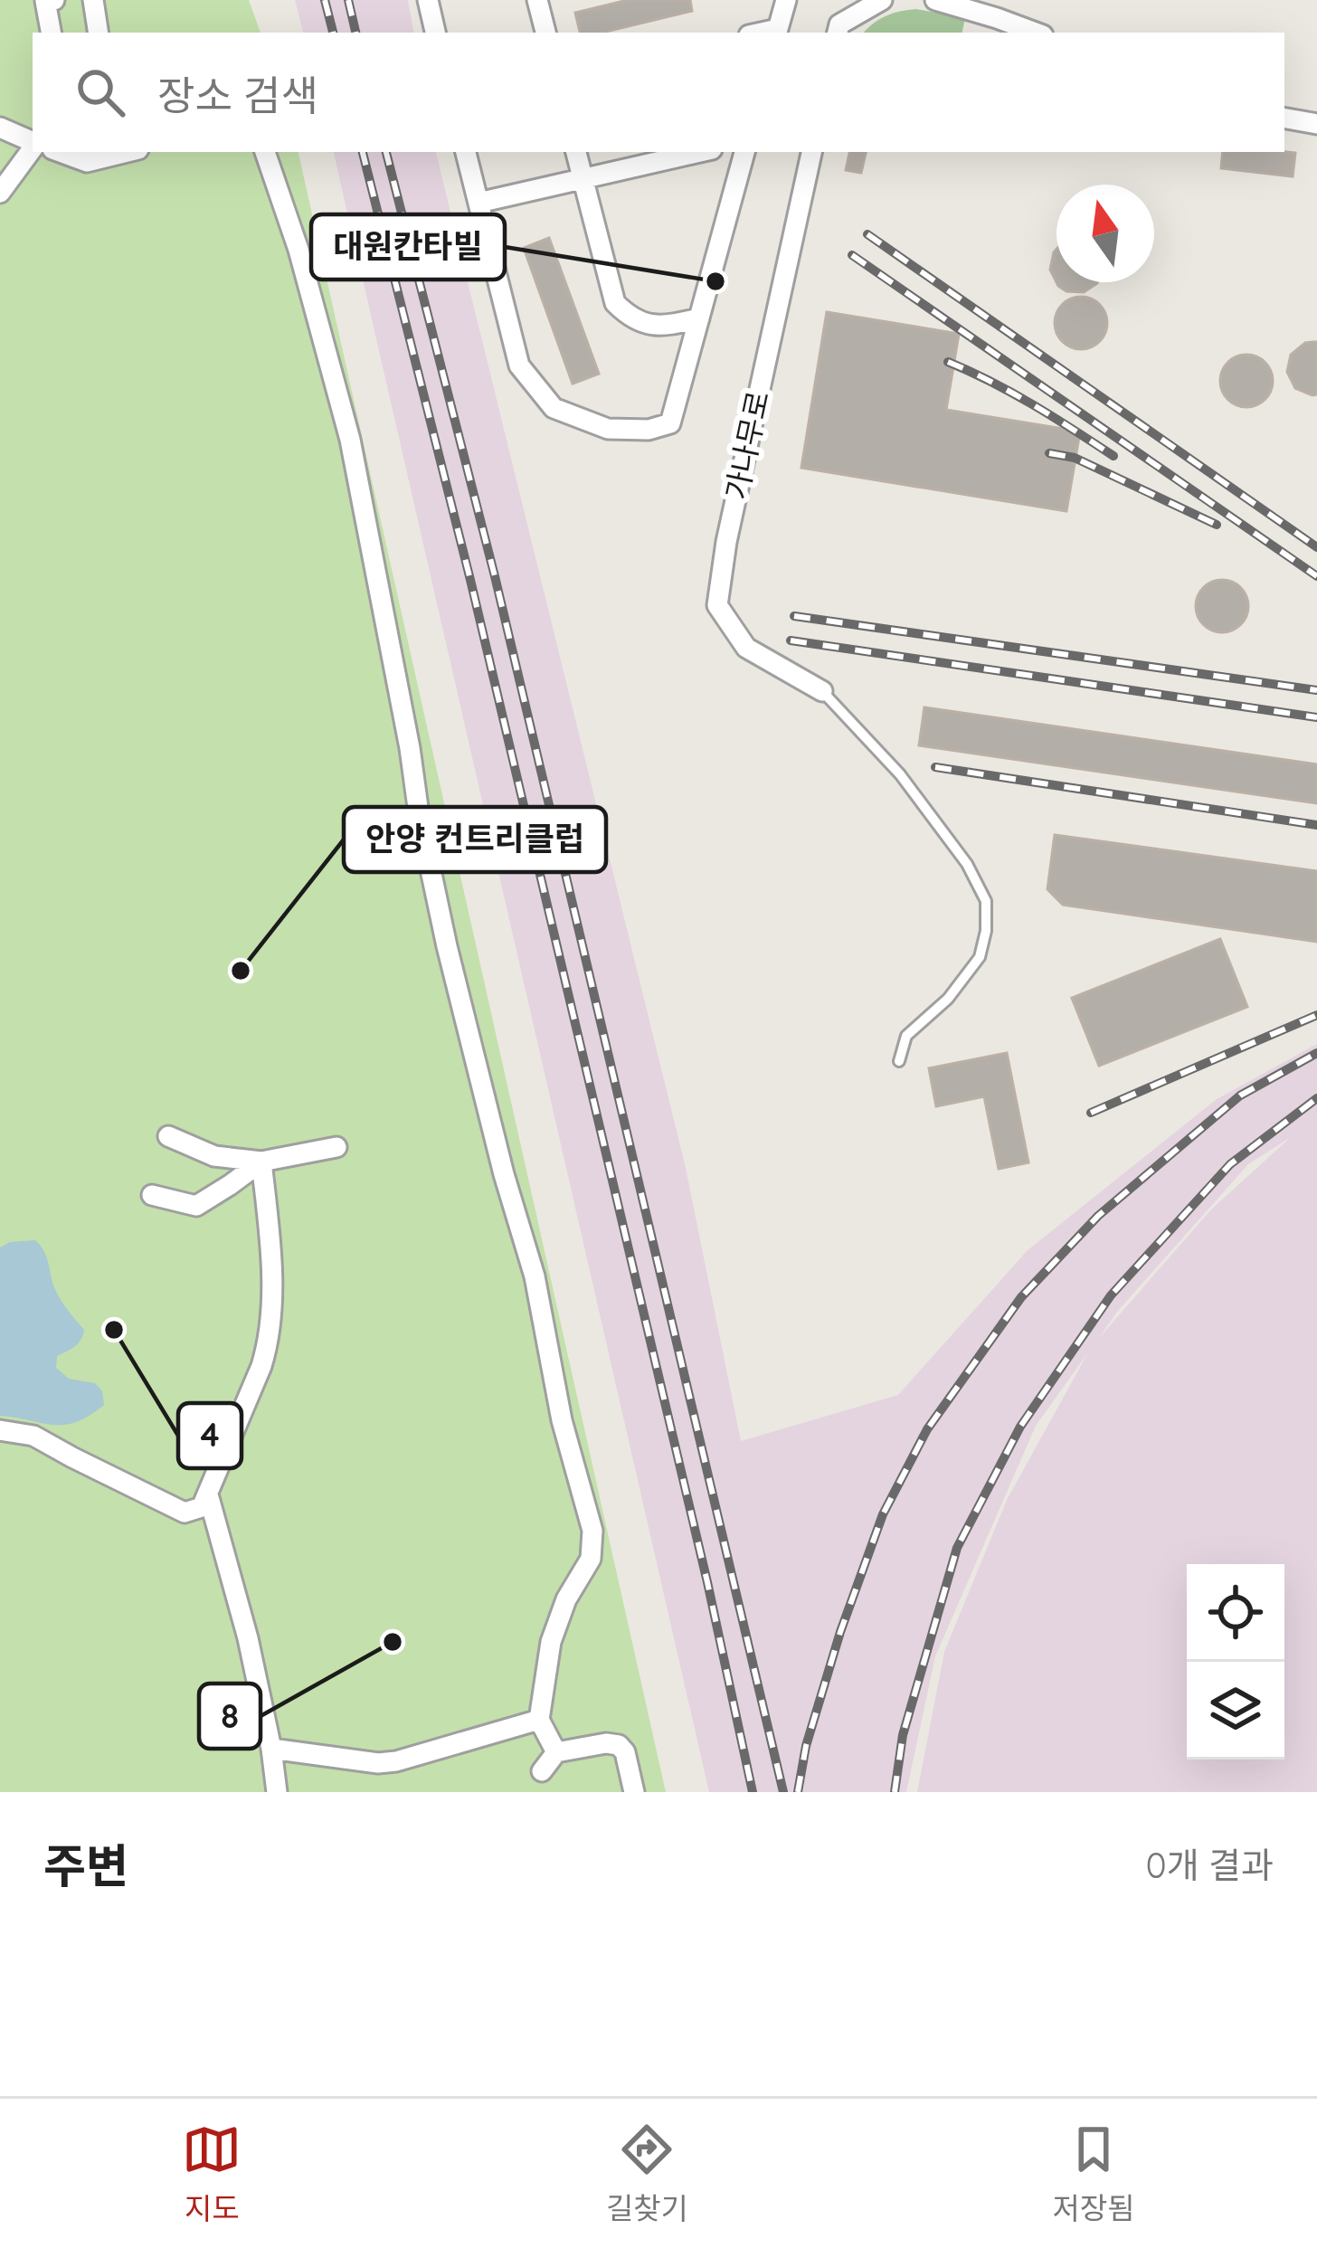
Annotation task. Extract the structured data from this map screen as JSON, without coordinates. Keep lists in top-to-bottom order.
{
  "streets": {
    "street": ["가나무로"]
  },
  "places": [
    "대원칸타빌",
    "안양 컨트리클럽",
    "4",
    "8"
  ],
  "north": "top",
  "page": {
    "search": "장소 검색",
    "heading": ["주변", "0개 결과"],
    "nav": ["지도", "길찾기", "저장됨"]
  }
}
